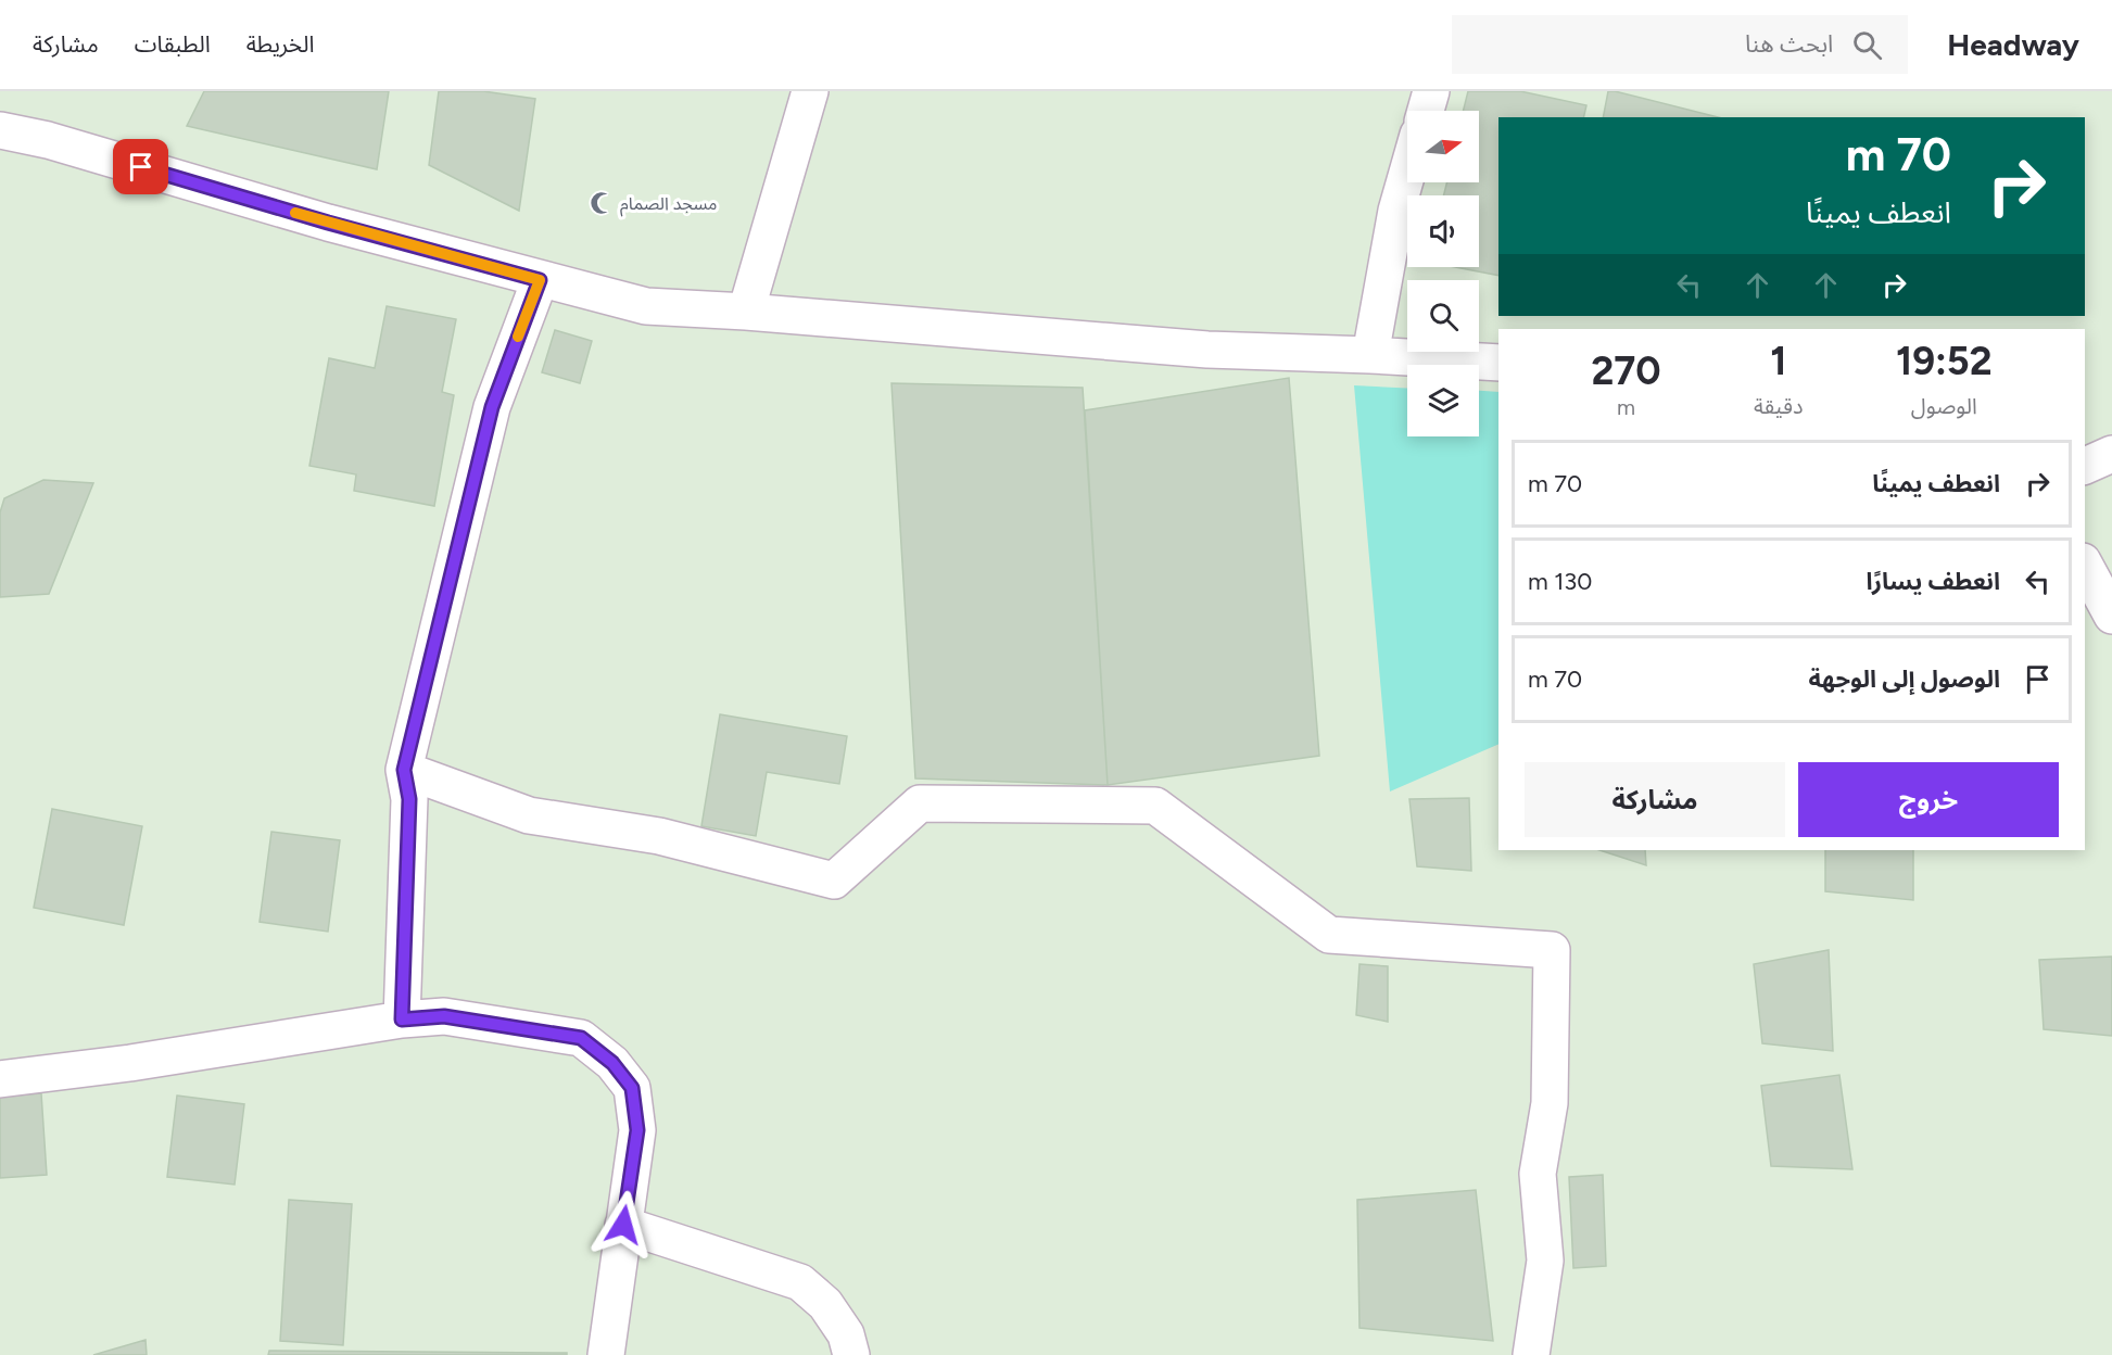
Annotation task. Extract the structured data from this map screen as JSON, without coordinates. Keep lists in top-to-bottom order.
{
  "places": {
    "mosque": ["مسجد الصمام"]
  },
  "north": "right",
  "page": {
    "header": "Headway",
    "search": "ابحث هنا",
    "nav": ["الخريطة", "الطبقات", "مشاركة"],
    "turn": ["70 m", "انعطف يمينًا"],
    "eta": [
      "19:52",
      "الوصول",
      "1",
      "دقيقة",
      "270",
      "m"
    ],
    "list": [
      {
        "name": "انعطف يمينًا",
        "value": "70 m"
      },
      {
        "name": "انعطف يسارًا",
        "value": "130 m"
      },
      {
        "name": "الوصول إلى الوجهة",
        "value": "70 m"
      }
    ],
    "buttons": ["خروج", "مشاركة"]
  }
}
